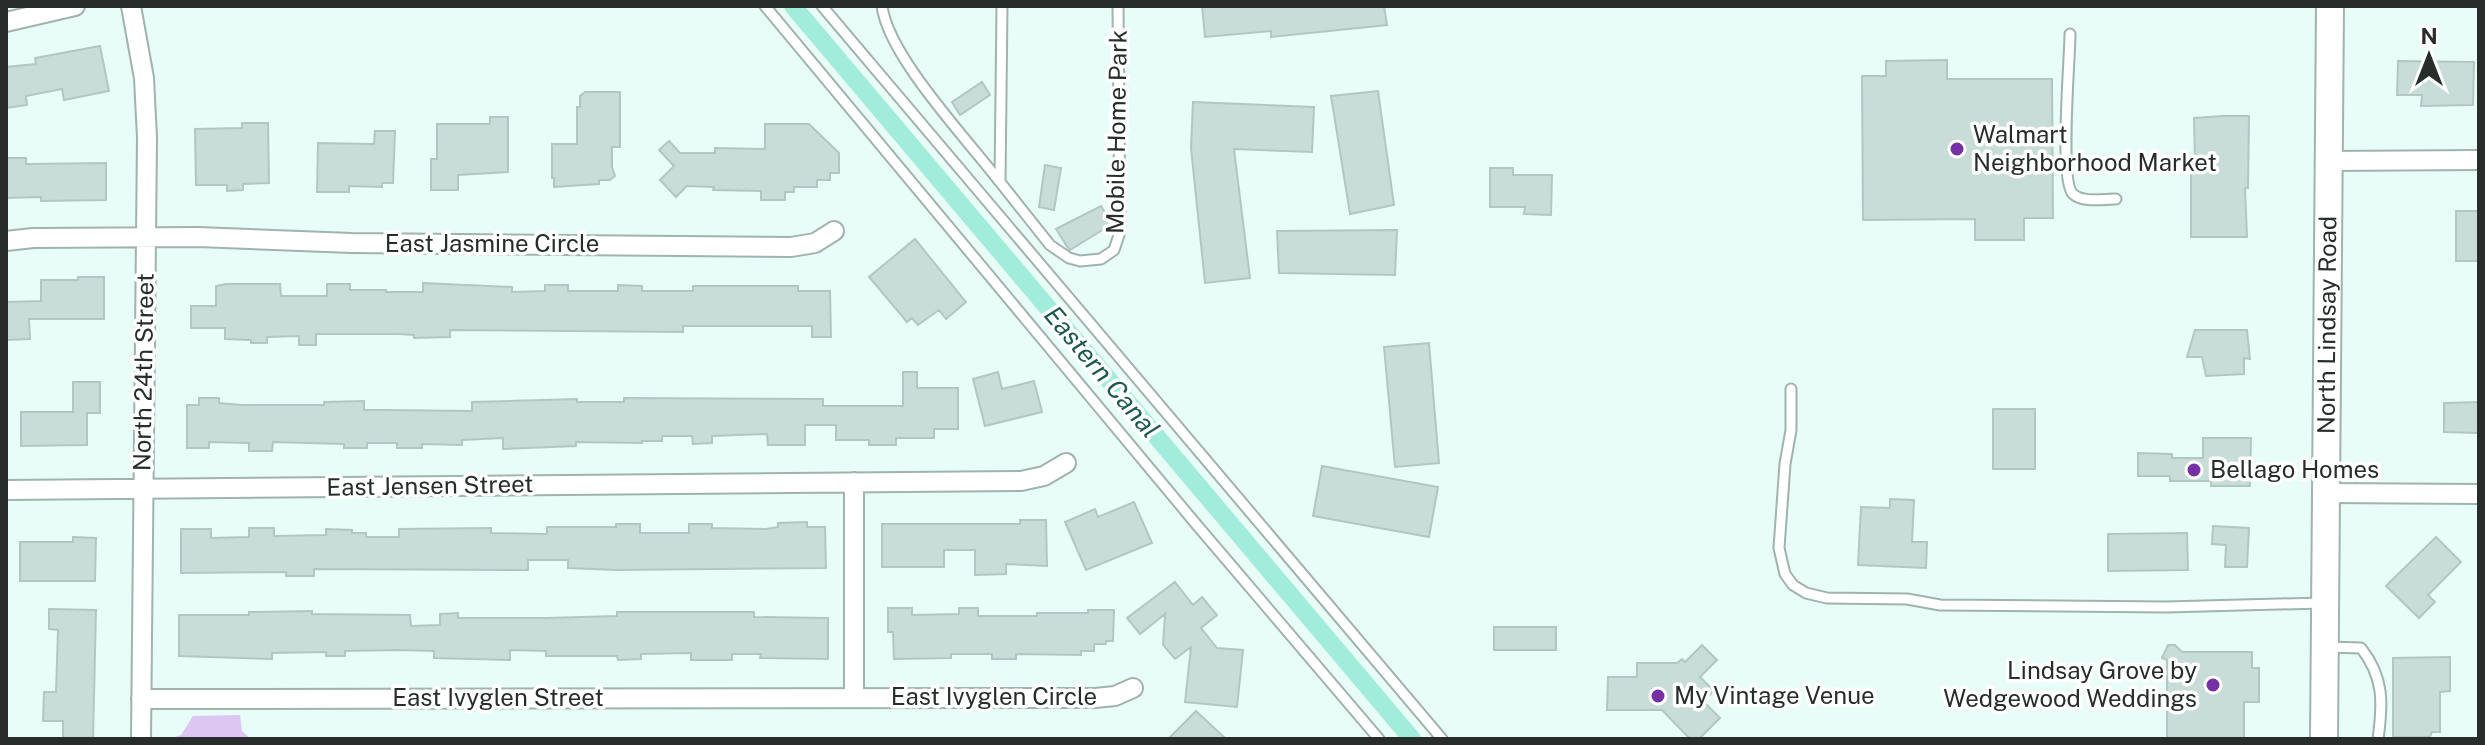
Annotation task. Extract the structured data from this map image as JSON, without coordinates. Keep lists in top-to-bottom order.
{
  "streets": {
    "main road": ["North Lindsay Road"],
    "street": [
      "East Jasmine Circle",
      "North 24th Street",
      "East Jensen Street",
      "East Ivyglen Circle",
      "East Ivyglen Street"
    ],
    "lane": ["Mobile Home Park"]
  },
  "crossings": [
    ["East Jasmine Circle", "North 24th Street"],
    ["North 24th Street", "East Jensen Street"],
    ["North 24th Street", "East Ivyglen Street"],
    ["East Ivyglen Circle", "East Ivyglen Street"]
  ],
  "water": ["Eastern Canal"],
  "places": [
    "Walmart Neighborhood Market",
    "Bellago Homes",
    "Lindsay Grove by Wedgewood Weddings",
    "My Vintage Venue"
  ],
  "north": "top"
}
